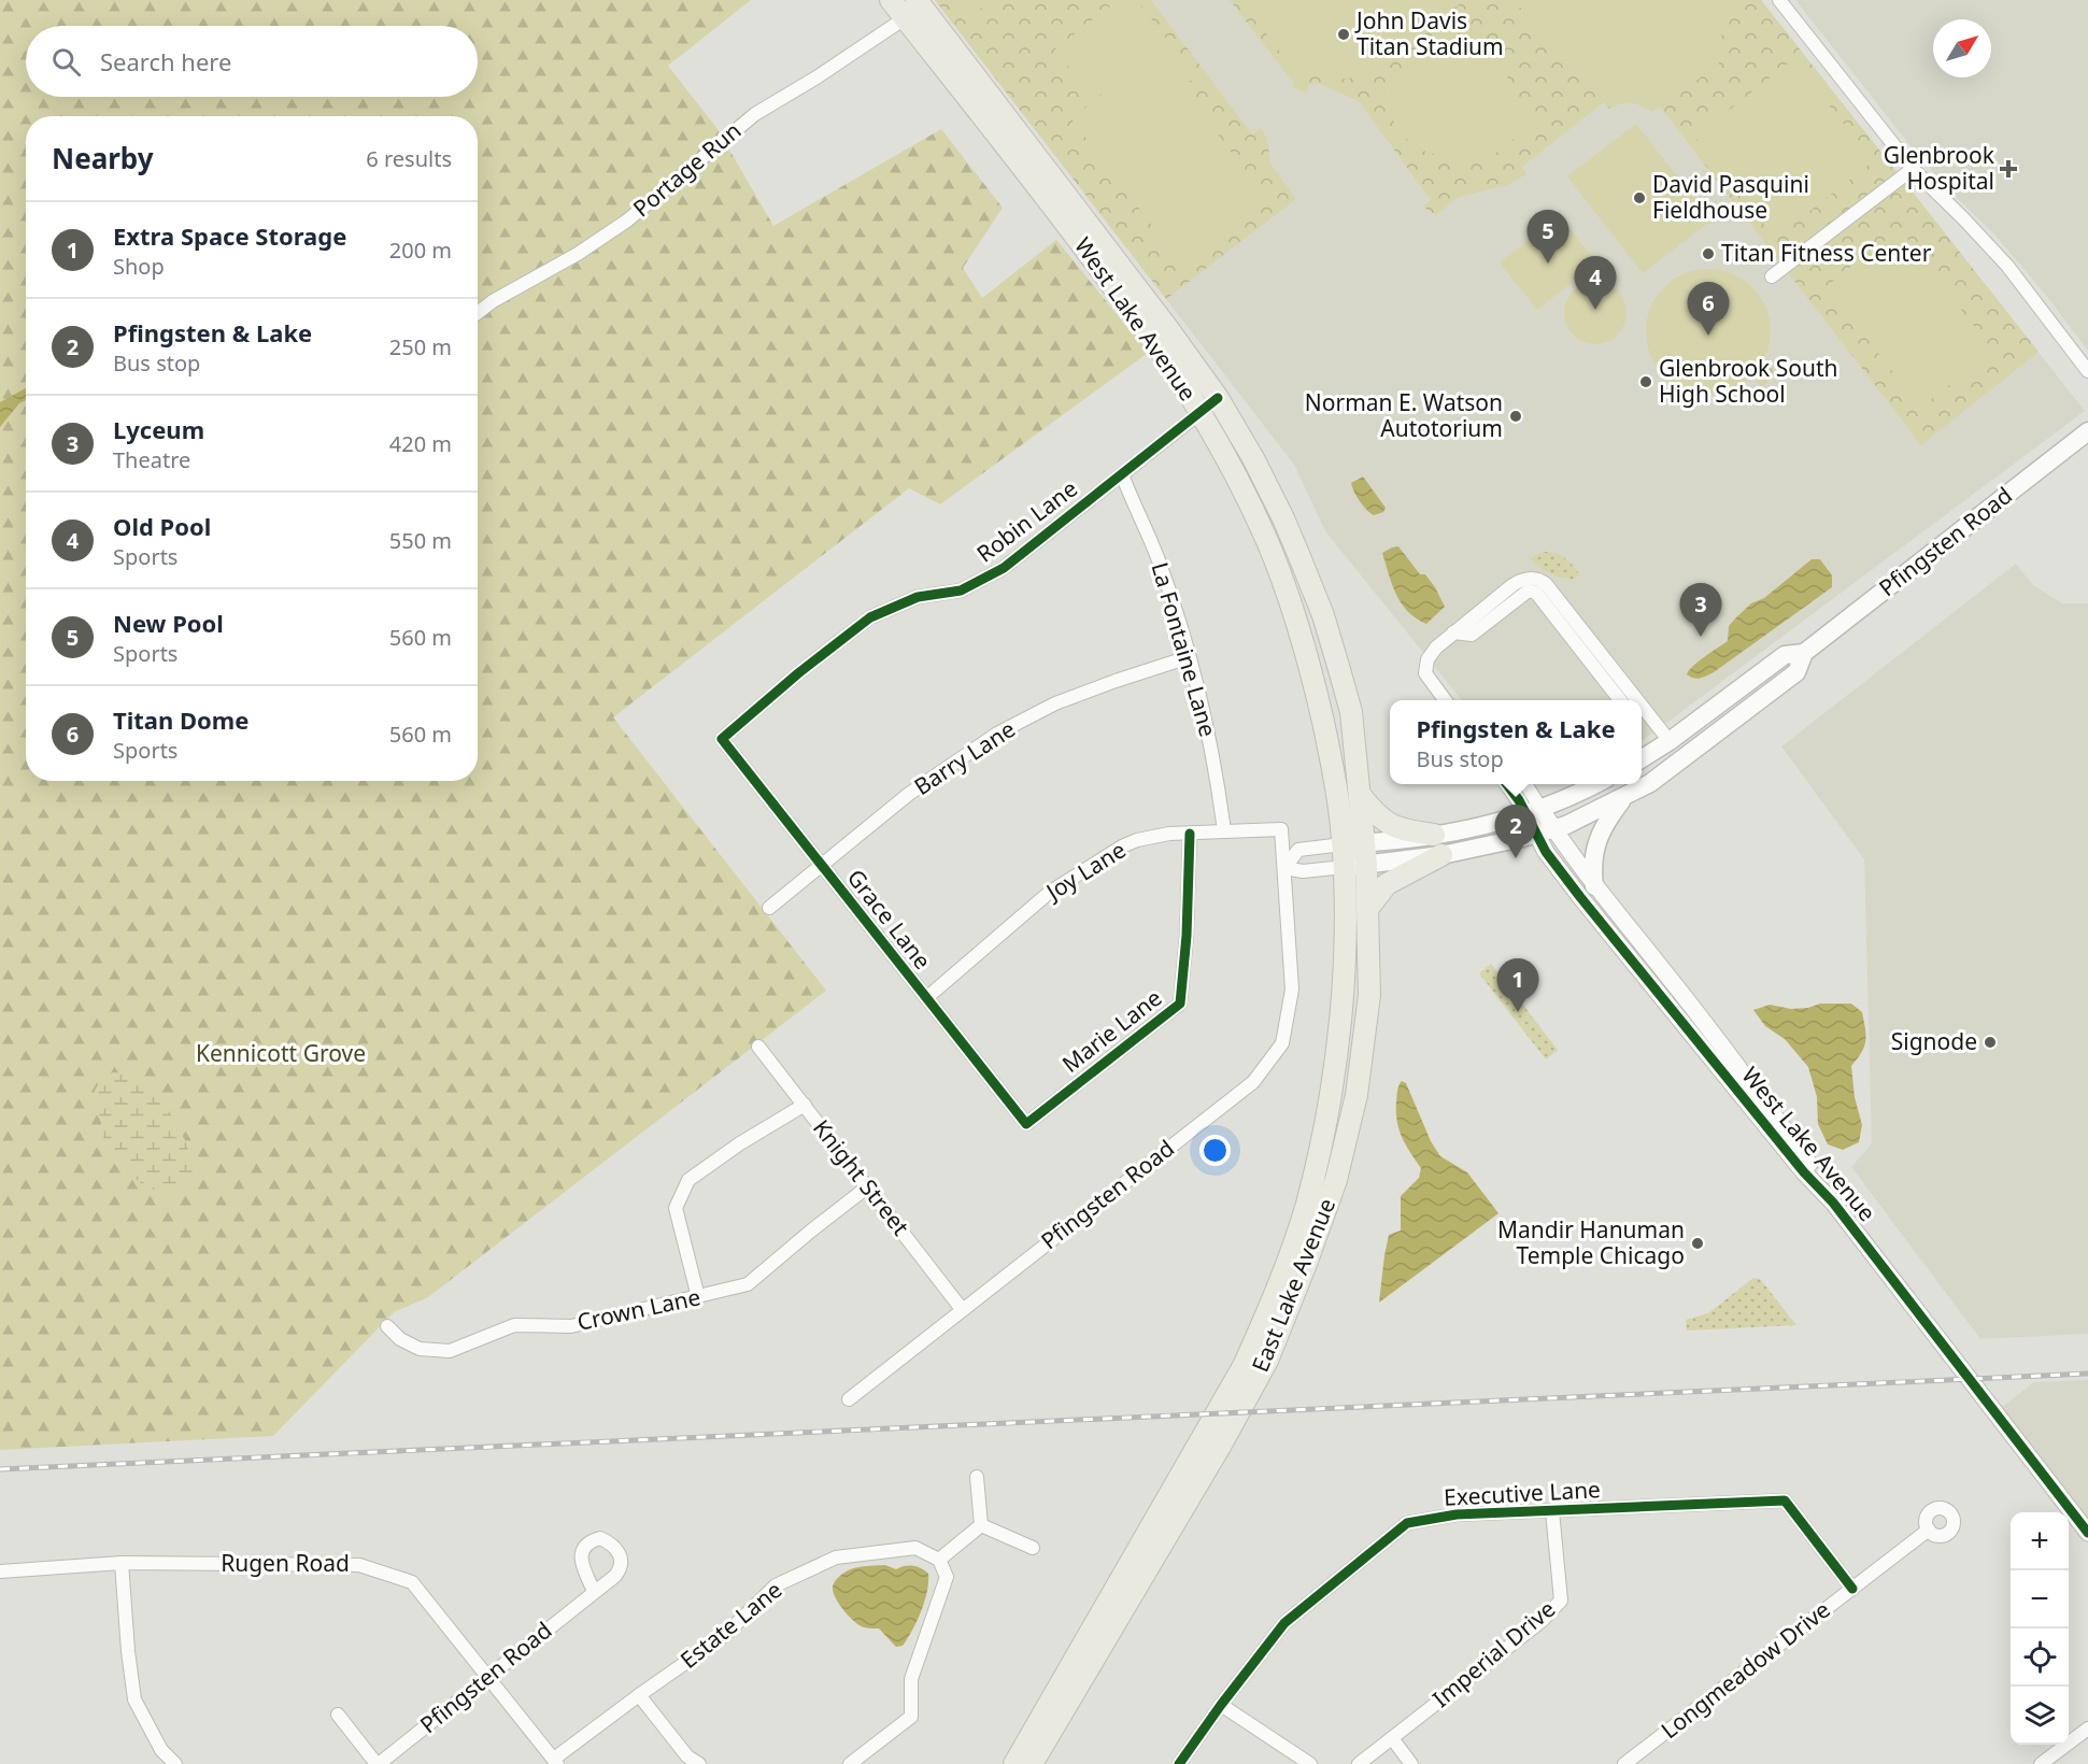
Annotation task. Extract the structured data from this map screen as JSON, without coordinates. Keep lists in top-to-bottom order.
{
  "streets": {
    "main road": ["West Lake Avenue", "Pfingsten Road", "East Lake Avenue"],
    "street": [
      "Portage Run",
      "Robin Lane",
      "La Fontaine Lane",
      "Barry Lane",
      "Joy Lane",
      "Grace Lane",
      "Marie Lane",
      "Knight Street",
      "Crown Lane",
      "Executive Lane",
      "Rugen Road",
      "Estate Lane",
      "Imperial Drive",
      "Longmeadow Drive"
    ]
  },
  "crossings": [
    ["Portage Run", "West Lake Avenue"],
    ["West Lake Avenue", "Robin Lane"],
    ["West Lake Avenue", "Pfingsten Road"],
    ["West Lake Avenue", "East Lake Avenue"],
    ["Robin Lane", "La Fontaine Lane"],
    ["Robin Lane", "Grace Lane"],
    ["Pfingsten Road", "Joy Lane"],
    ["Pfingsten Road", "Knight Street"],
    ["Pfingsten Road", "East Lake Avenue"],
    ["Pfingsten Road", "Rugen Road"],
    ["La Fontaine Lane", "Barry Lane"],
    ["La Fontaine Lane", "Joy Lane"],
    ["Barry Lane", "Grace Lane"],
    ["Joy Lane", "Grace Lane"],
    ["Joy Lane", "Marie Lane"],
    ["Grace Lane", "Marie Lane"],
    ["Knight Street", "Crown Lane"],
    ["Executive Lane", "Imperial Drive"],
    ["Executive Lane", "Longmeadow Drive"],
    ["Rugen Road", "Estate Lane"]
  ],
  "parks": ["Kennicott Grove"],
  "places": {
    "other": [
      "John Davis Titan Stadium",
      "David Pasquini Fieldhouse",
      "Titan Fitness Center",
      "Glenbrook South High School",
      "Norman E. Watson Autotorium",
      "Signode",
      "Mandir Hanuman Temple Chicago"
    ],
    "health": ["Glenbrook Hospital"]
  },
  "north": "top right",
  "page": {
    "search": "Search here",
    "heading": ["Nearby", "6 results"],
    "list": [
      {
        "mark": "1",
        "name": "Extra Space Storage",
        "note": "Shop",
        "value": "200 m"
      },
      {
        "mark": "2",
        "name": "Pfingsten & Lake",
        "note": "Bus stop",
        "value": "250 m"
      },
      {
        "mark": "3",
        "name": "Lyceum",
        "note": "Theatre",
        "value": "420 m"
      },
      {
        "mark": "4",
        "name": "Old Pool",
        "note": "Sports",
        "value": "550 m"
      },
      {
        "mark": "5",
        "name": "New Pool",
        "note": "Sports",
        "value": "560 m"
      },
      {
        "mark": "6",
        "name": "Titan Dome",
        "note": "Sports",
        "value": "560 m"
      }
    ],
    "pins": [
      "5",
      "4",
      "6",
      "3",
      "2",
      "1"
    ],
    "popup": ["Pfingsten & Lake", "Bus stop"],
    "map_buttons": ["+", "−"]
  }
}
